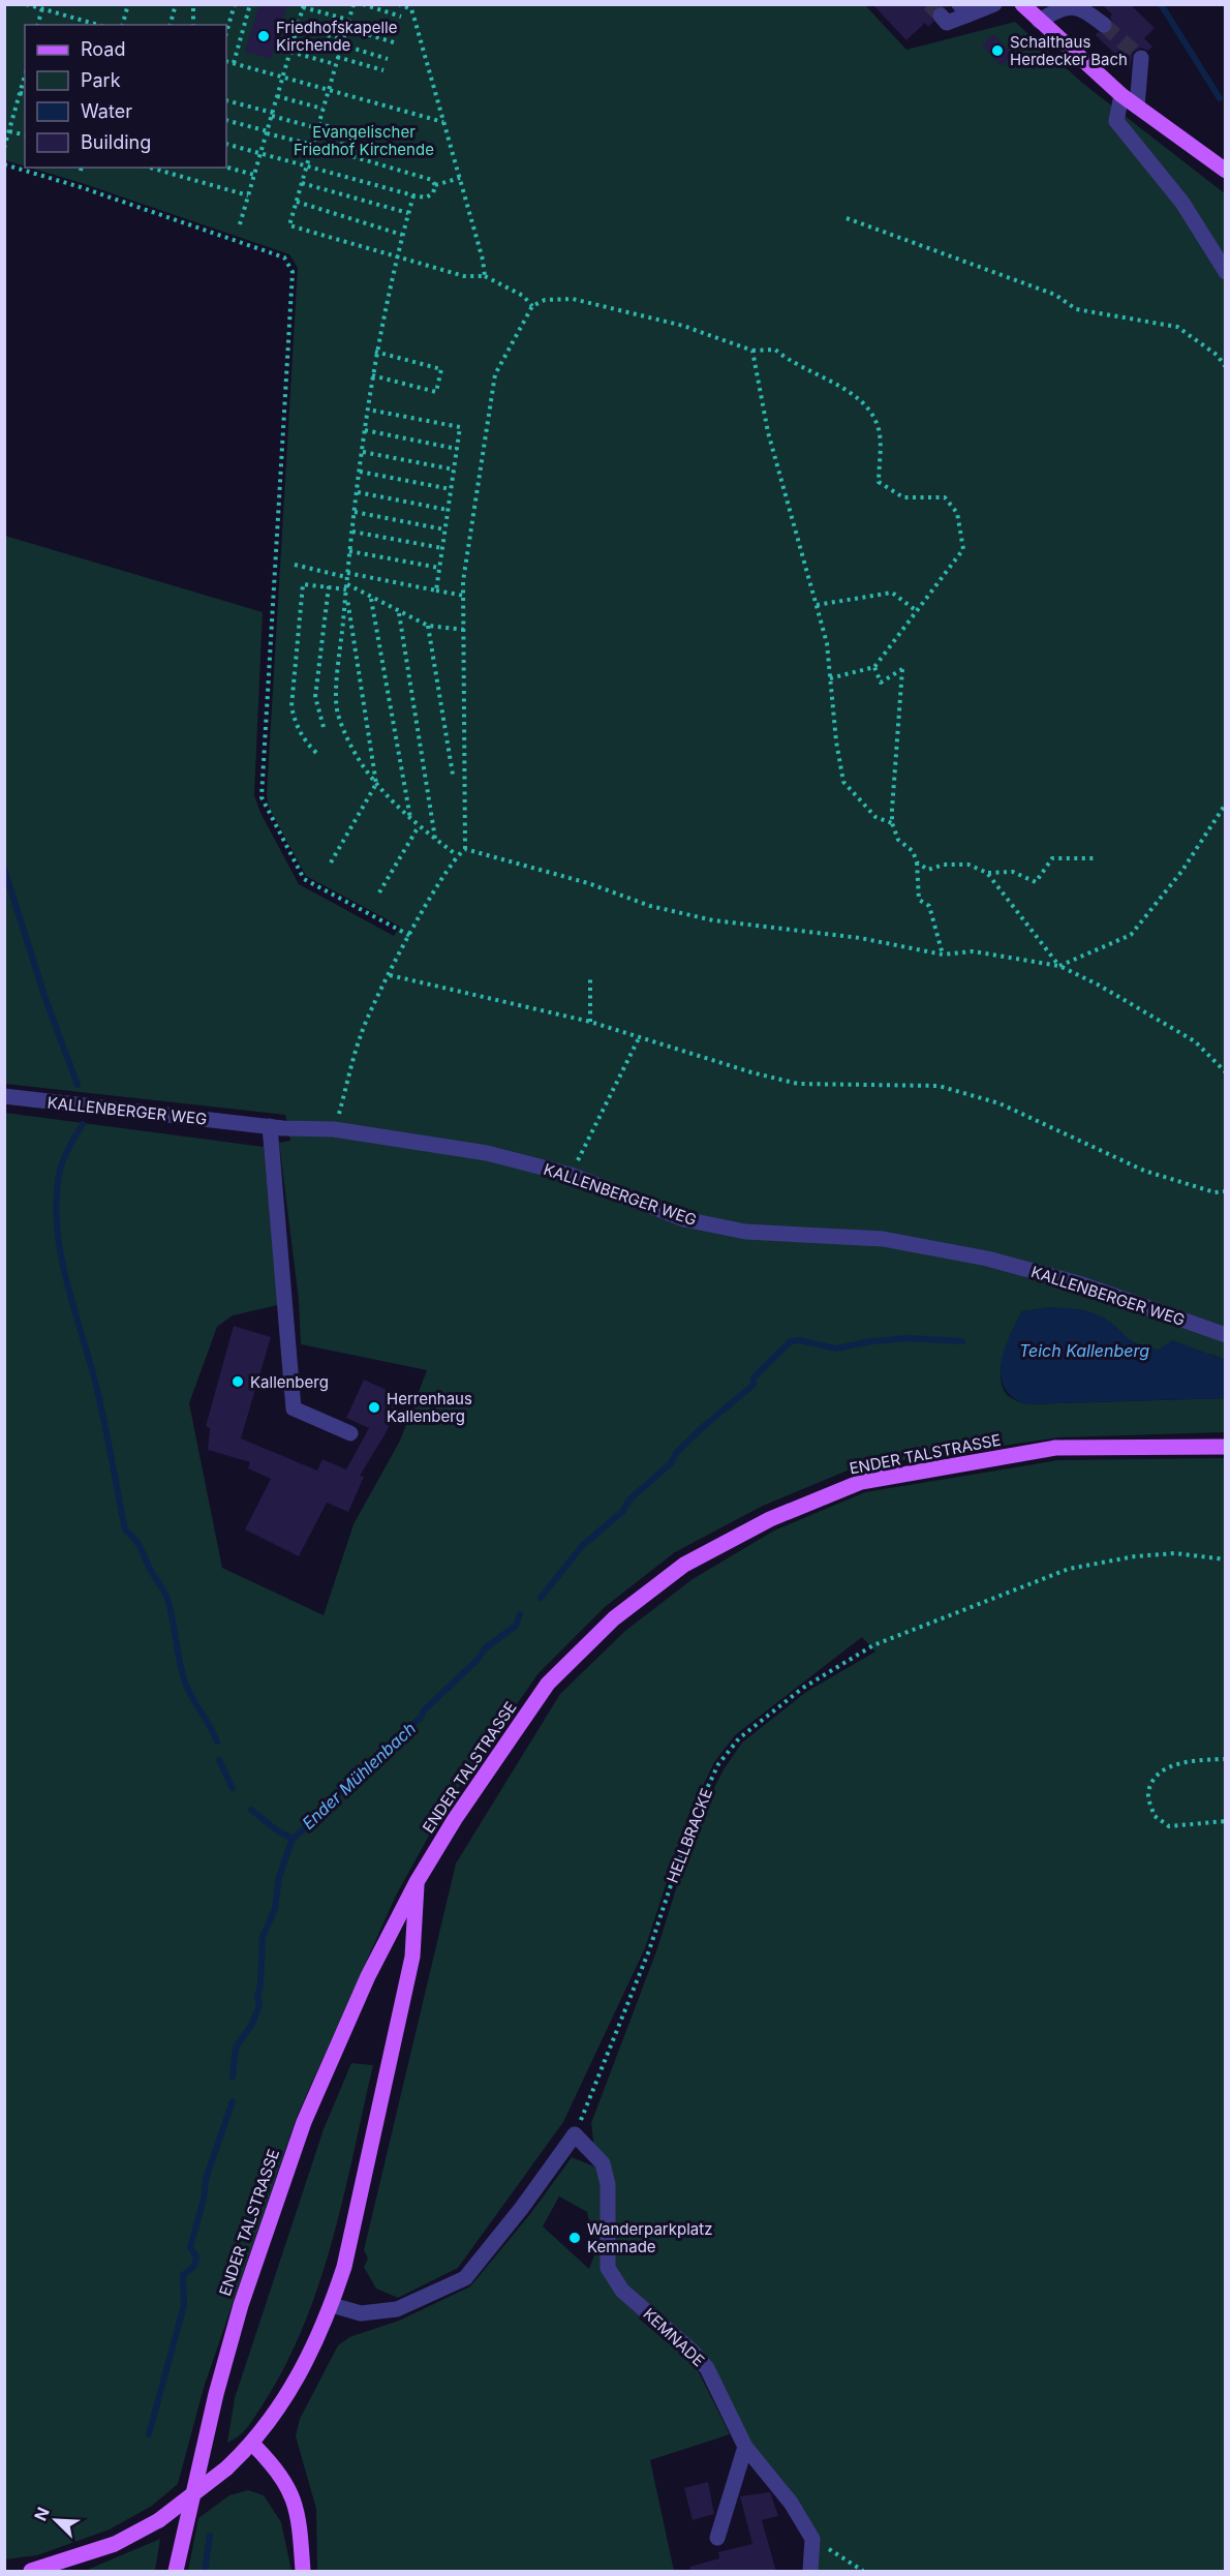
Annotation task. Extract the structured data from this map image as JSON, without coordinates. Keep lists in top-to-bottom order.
{
  "streets": {
    "main road": ["ENDER TALSTRASSE"],
    "street": ["KALLENBERGER WEG", "KEMNADE"],
    "path": ["HELLBRACKE"]
  },
  "crossings": [
    ["HELLBRACKE", "KEMNADE"]
  ],
  "water": ["Teich Kallenberg", "Ender Mühlenbach"],
  "parks": ["Evangelischer Friedhof Kirchende"],
  "places": [
    "Friedhofskapelle Kirchende",
    "Schalthaus Herdecker Bach",
    "Kallenberg",
    "Herrenhaus Kallenberg",
    "Wanderparkplatz Kemnade"
  ],
  "legend": [
    "Road",
    "Park",
    "Water",
    "Building"
  ],
  "north": "top left"
}
